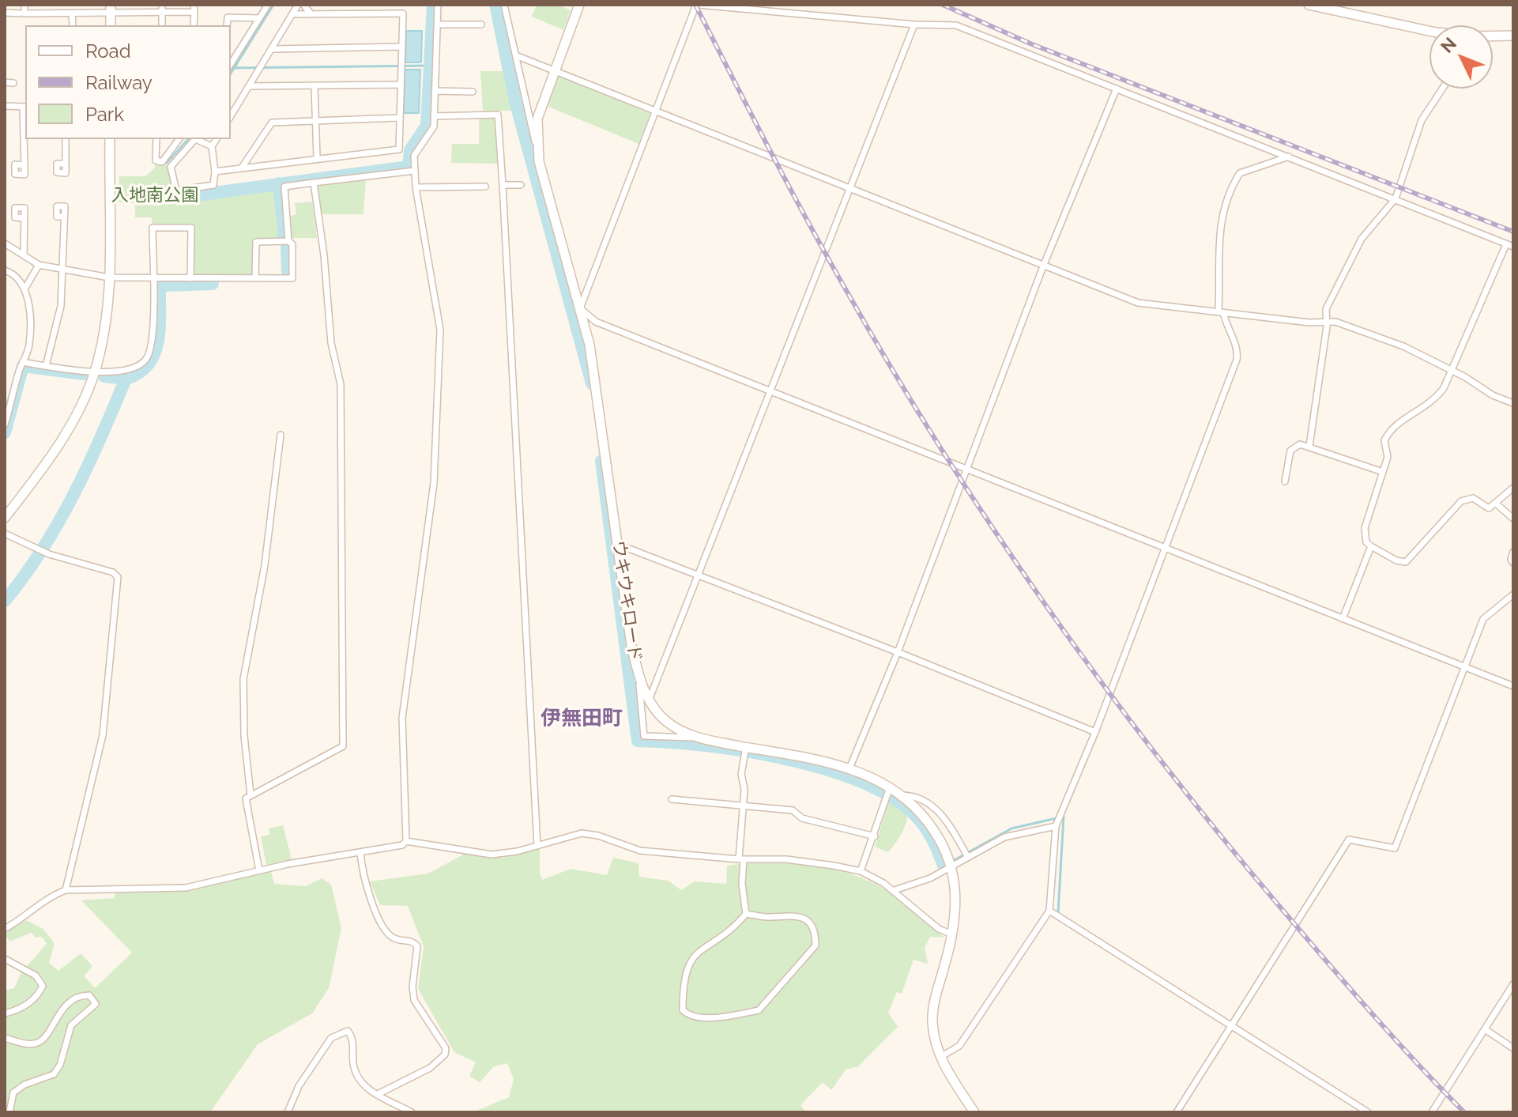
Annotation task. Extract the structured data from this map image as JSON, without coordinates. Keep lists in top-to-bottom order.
{
  "streets": {
    "street": ["ウキウキロード"]
  },
  "districts": ["伊無田町"],
  "parks": ["入地南公園"],
  "legend": ["Road", "Railway", "Park"],
  "north": "top left"
}
